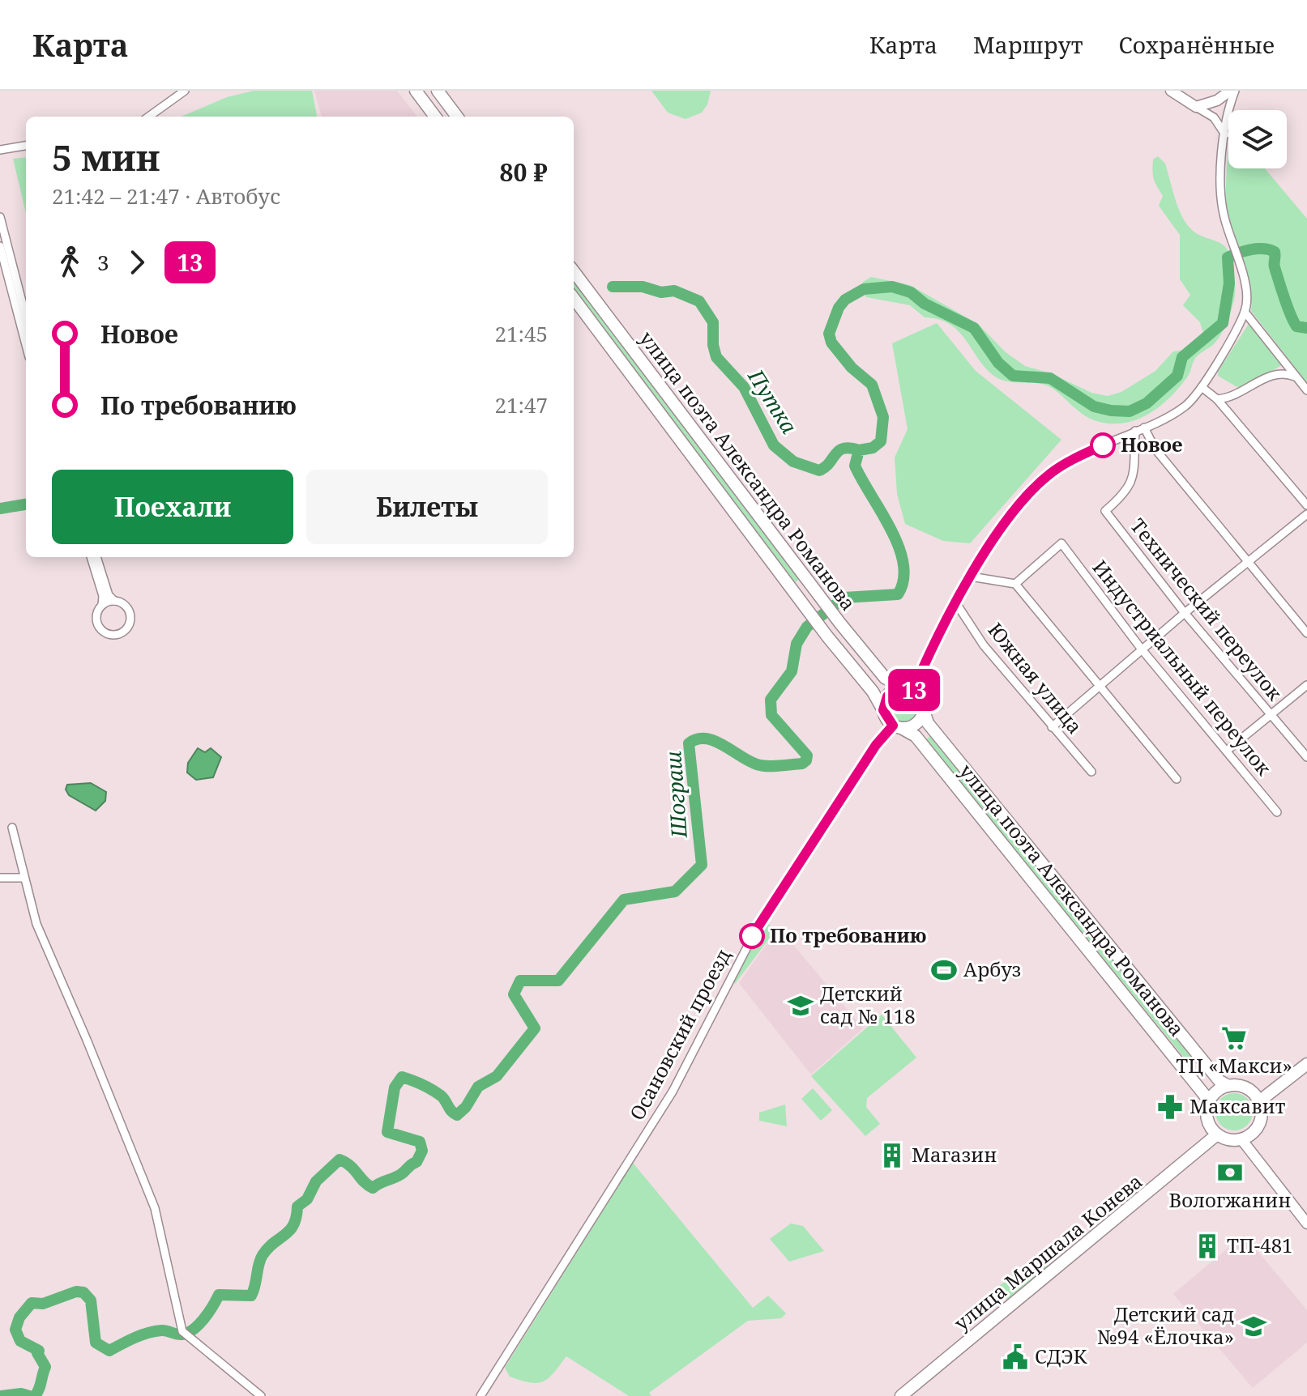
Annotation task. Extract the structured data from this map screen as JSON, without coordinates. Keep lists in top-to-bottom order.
{
  "streets": {
    "main road": ["улица поэта Александра Романова", "улица Маршала Конева"],
    "street": [
      "Технический переулок",
      "Индустриальный переулок",
      "Южная улица",
      "Осановский проезд"
    ]
  },
  "crossings": [
    ["улица поэта Александра Романова", "Осановский проезд"],
    ["улица поэта Александра Романова", "улица Маршала Конева"]
  ],
  "water": ["Путка", "Шограш"],
  "places": {
    "other": ["Новое", "По требованию"],
    "sports": ["Арбуз"],
    "school or university": ["Детский сад № 118", "Детский сад №94 «Ёлочка»"],
    "supermarket": ["ТЦ «Макси»"],
    "pharmacy": ["Максавит"],
    "building": ["Магазин", "ТП-481"],
    "bank": ["Вологжанин"],
    "public building": ["СДЭК"]
  },
  "lines": ["bus line 13"],
  "page": {
    "header": "Карта",
    "nav": ["Карта", "Маршрут", "Сохранённые"],
    "on_map": "13",
    "heading": ["5 мин", "21:42 – 21:47 · Автобус", "80 ₽"],
    "legs": ["3", "13"],
    "list": [
      {
        "name": "Новое",
        "value": "21:45"
      },
      {
        "name": "По требованию",
        "value": "21:47"
      }
    ],
    "buttons": ["Поехали", "Билеты"]
  }
}
